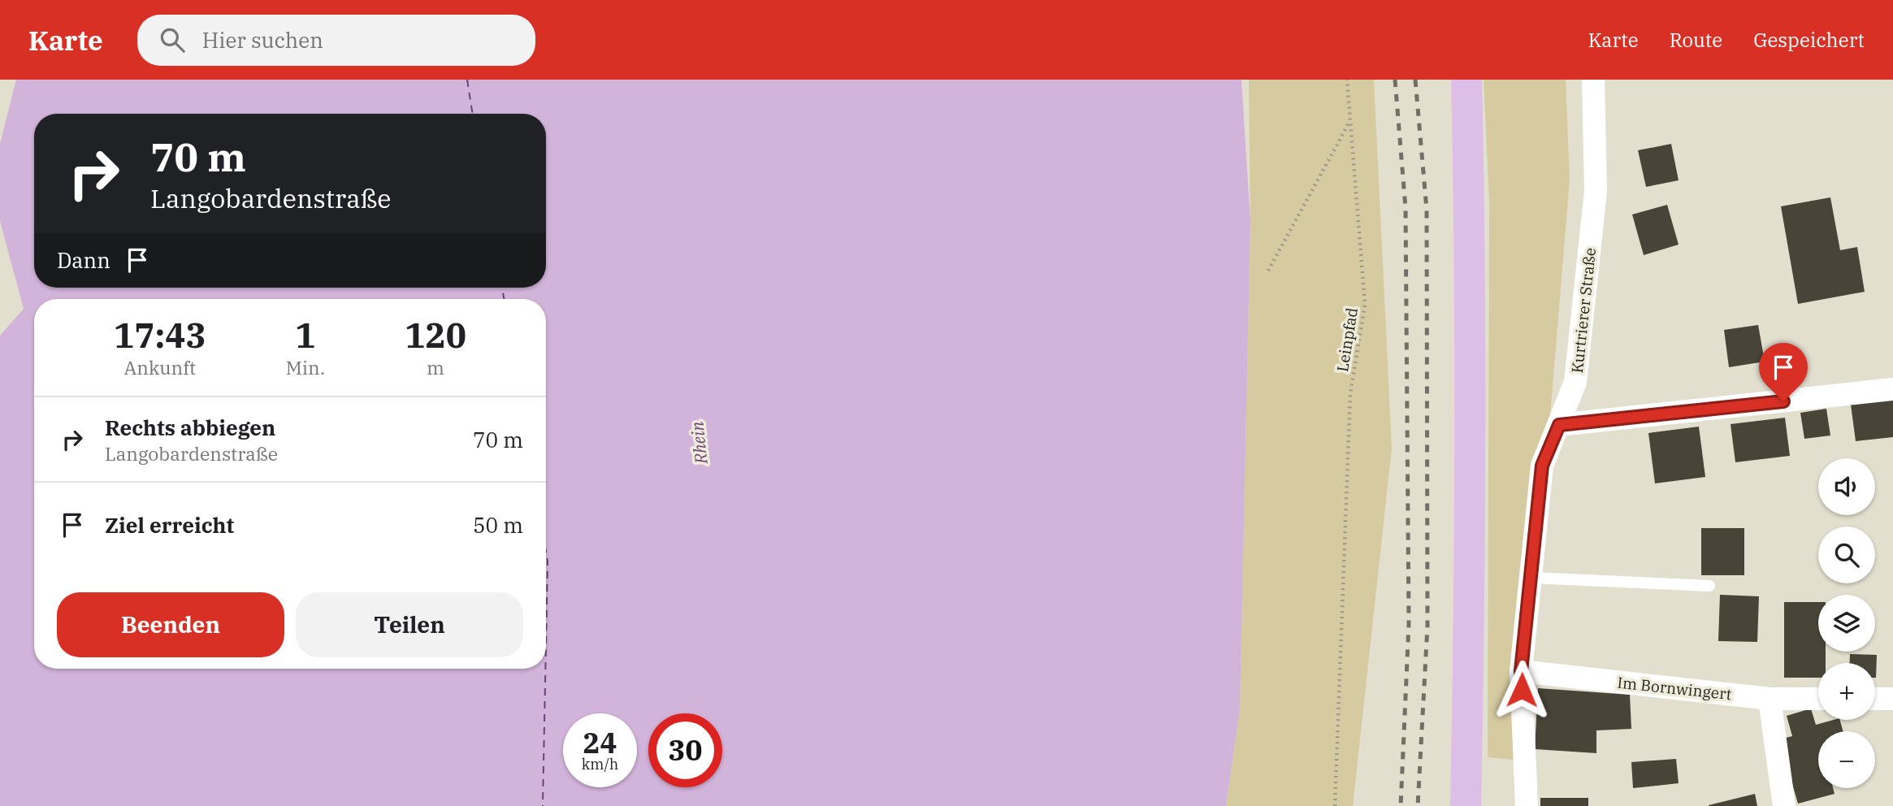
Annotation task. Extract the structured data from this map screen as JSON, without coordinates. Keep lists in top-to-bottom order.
{
  "streets": {
    "street": ["Kurtrierer Straße", "Im Bornwingert"],
    "path": ["Leinpfad"]
  },
  "crossings": [
    ["Kurtrierer Straße", "Im Bornwingert"]
  ],
  "water": ["Rhein"],
  "page": {
    "header": "Karte",
    "search": "Hier suchen",
    "nav": ["Karte", "Route", "Gespeichert"],
    "turn": ["70 m", "Langobardenstraße"],
    "then": "Dann",
    "eta": [
      "17:43",
      "Ankunft",
      "1",
      "Min.",
      "120",
      "m"
    ],
    "list": [
      {
        "name": "Rechts abbiegen",
        "note": "Langobardenstraße",
        "value": "70 m"
      },
      {
        "name": "Ziel erreicht",
        "value": "50 m"
      }
    ],
    "map_buttons": ["+", "−"],
    "buttons": ["Beenden", "Teilen"],
    "speed": "24 km/h",
    "limit": "30"
  }
}
